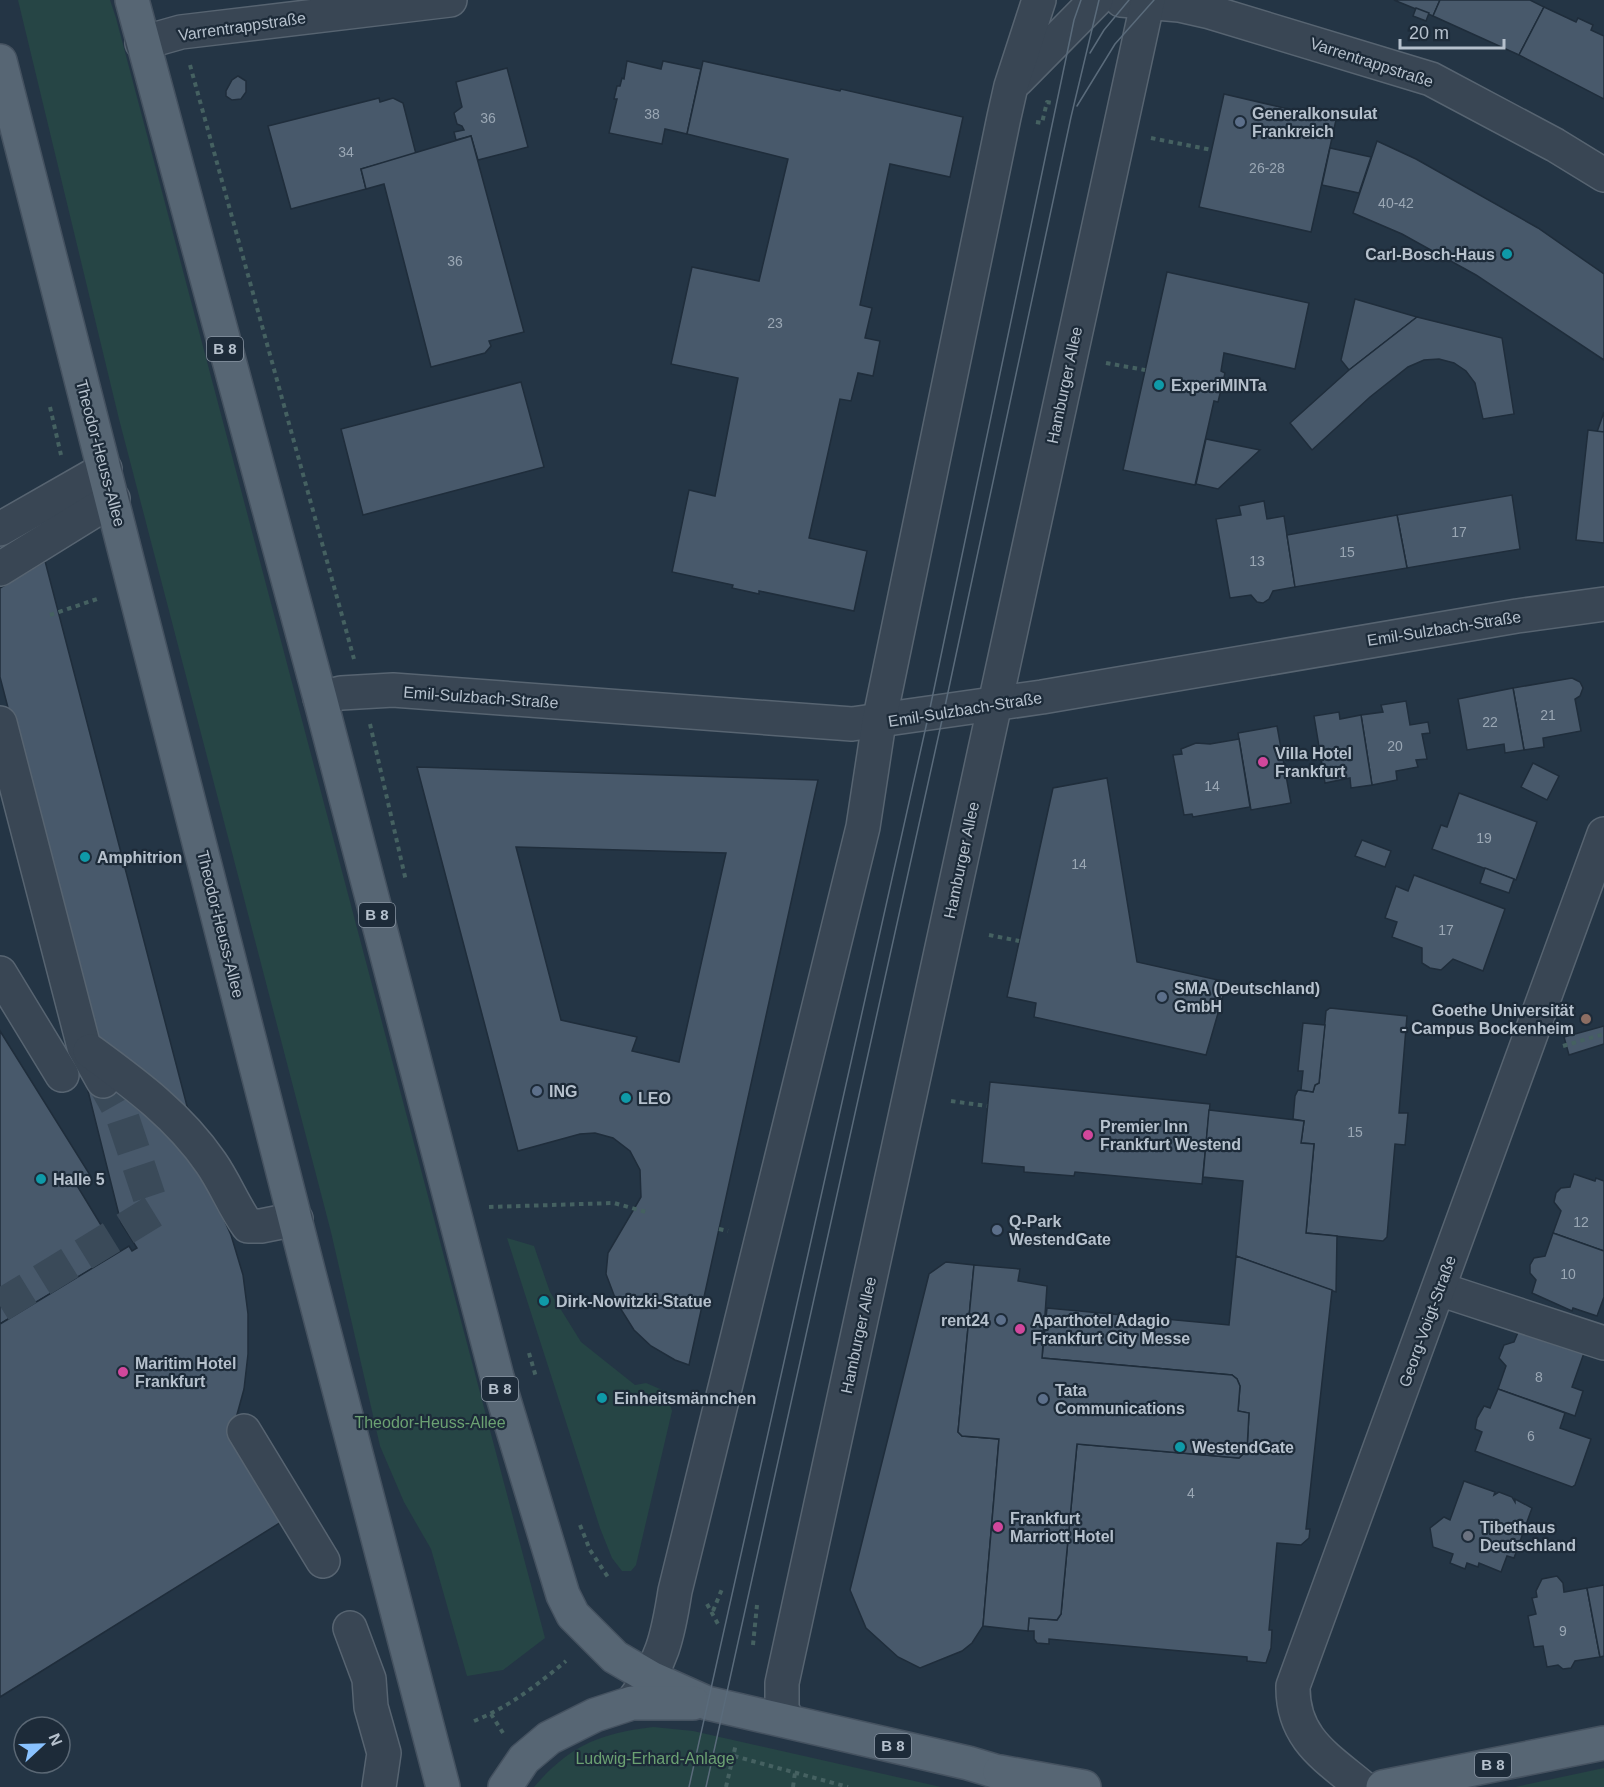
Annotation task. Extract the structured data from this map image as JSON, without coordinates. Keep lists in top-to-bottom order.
{
  "streets": {
    "main road": ["B 8", "Theodor-Heuss-Allee"],
    "street": [
      "Varrentrappstraße",
      "Hamburger Allee",
      "Emil-Sulzbach-Straße",
      "Georg-Voigt-Straße"
    ]
  },
  "crossings": [
    ["Varrentrappstraße", "B 8"],
    ["Varrentrappstraße", "Hamburger Allee"],
    ["B 8", "Hamburger Allee"],
    ["B 8", "Emil-Sulzbach-Straße"],
    ["Hamburger Allee", "Emil-Sulzbach-Straße"]
  ],
  "parks": ["Theodor-Heuss-Allee", "Ludwig-Erhard-Anlage"],
  "places": [
    "Generalkonsulat Frankreich",
    "Carl-Bosch-Haus",
    "ExperiMINTa",
    "Villa Hotel Frankfurt",
    "Amphitrion",
    "SMA (Deutschland) GmbH",
    "Goethe Universität - Campus Bockenheim",
    "ING",
    "LEO",
    "Premier Inn Frankfurt Westend",
    "Halle 5",
    "Q-Park WestendGate",
    "Dirk-Nowitzki-Statue",
    "rent24",
    "Aparthotel Adagio Frankfurt City Messe",
    "Maritim Hotel Frankfurt",
    "Einheitsmännchen",
    "Tata Communications",
    "WestendGate",
    "Frankfurt Marriott Hotel",
    "Tibethaus Deutschland"
  ],
  "house_numbers": [
    "38",
    "36",
    "34",
    "26-28",
    "40-42",
    "36",
    "23",
    "17",
    "15",
    "13",
    "21",
    "22",
    "20",
    "14",
    "19",
    "14",
    "17",
    "15",
    "12",
    "10",
    "8",
    "6",
    "4",
    "9"
  ],
  "scale_bar": "20 m",
  "north": "right"
}
